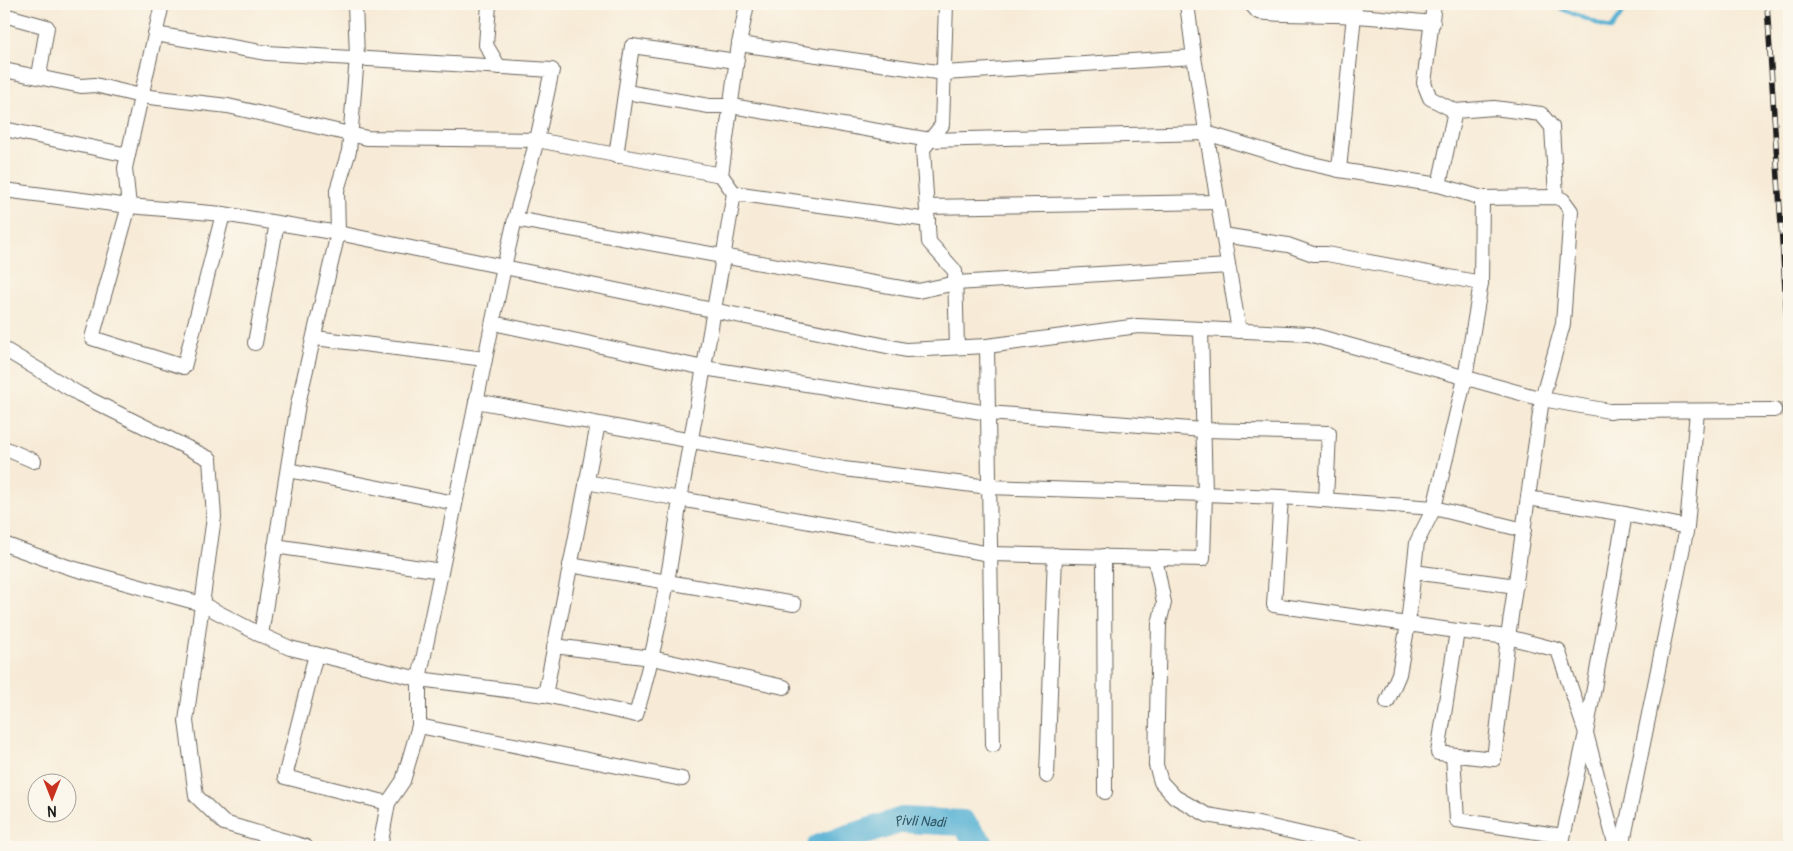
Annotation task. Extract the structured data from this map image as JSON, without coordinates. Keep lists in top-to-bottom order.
{
  "water": ["Pivli Nadi"],
  "north": "bottom"
}
